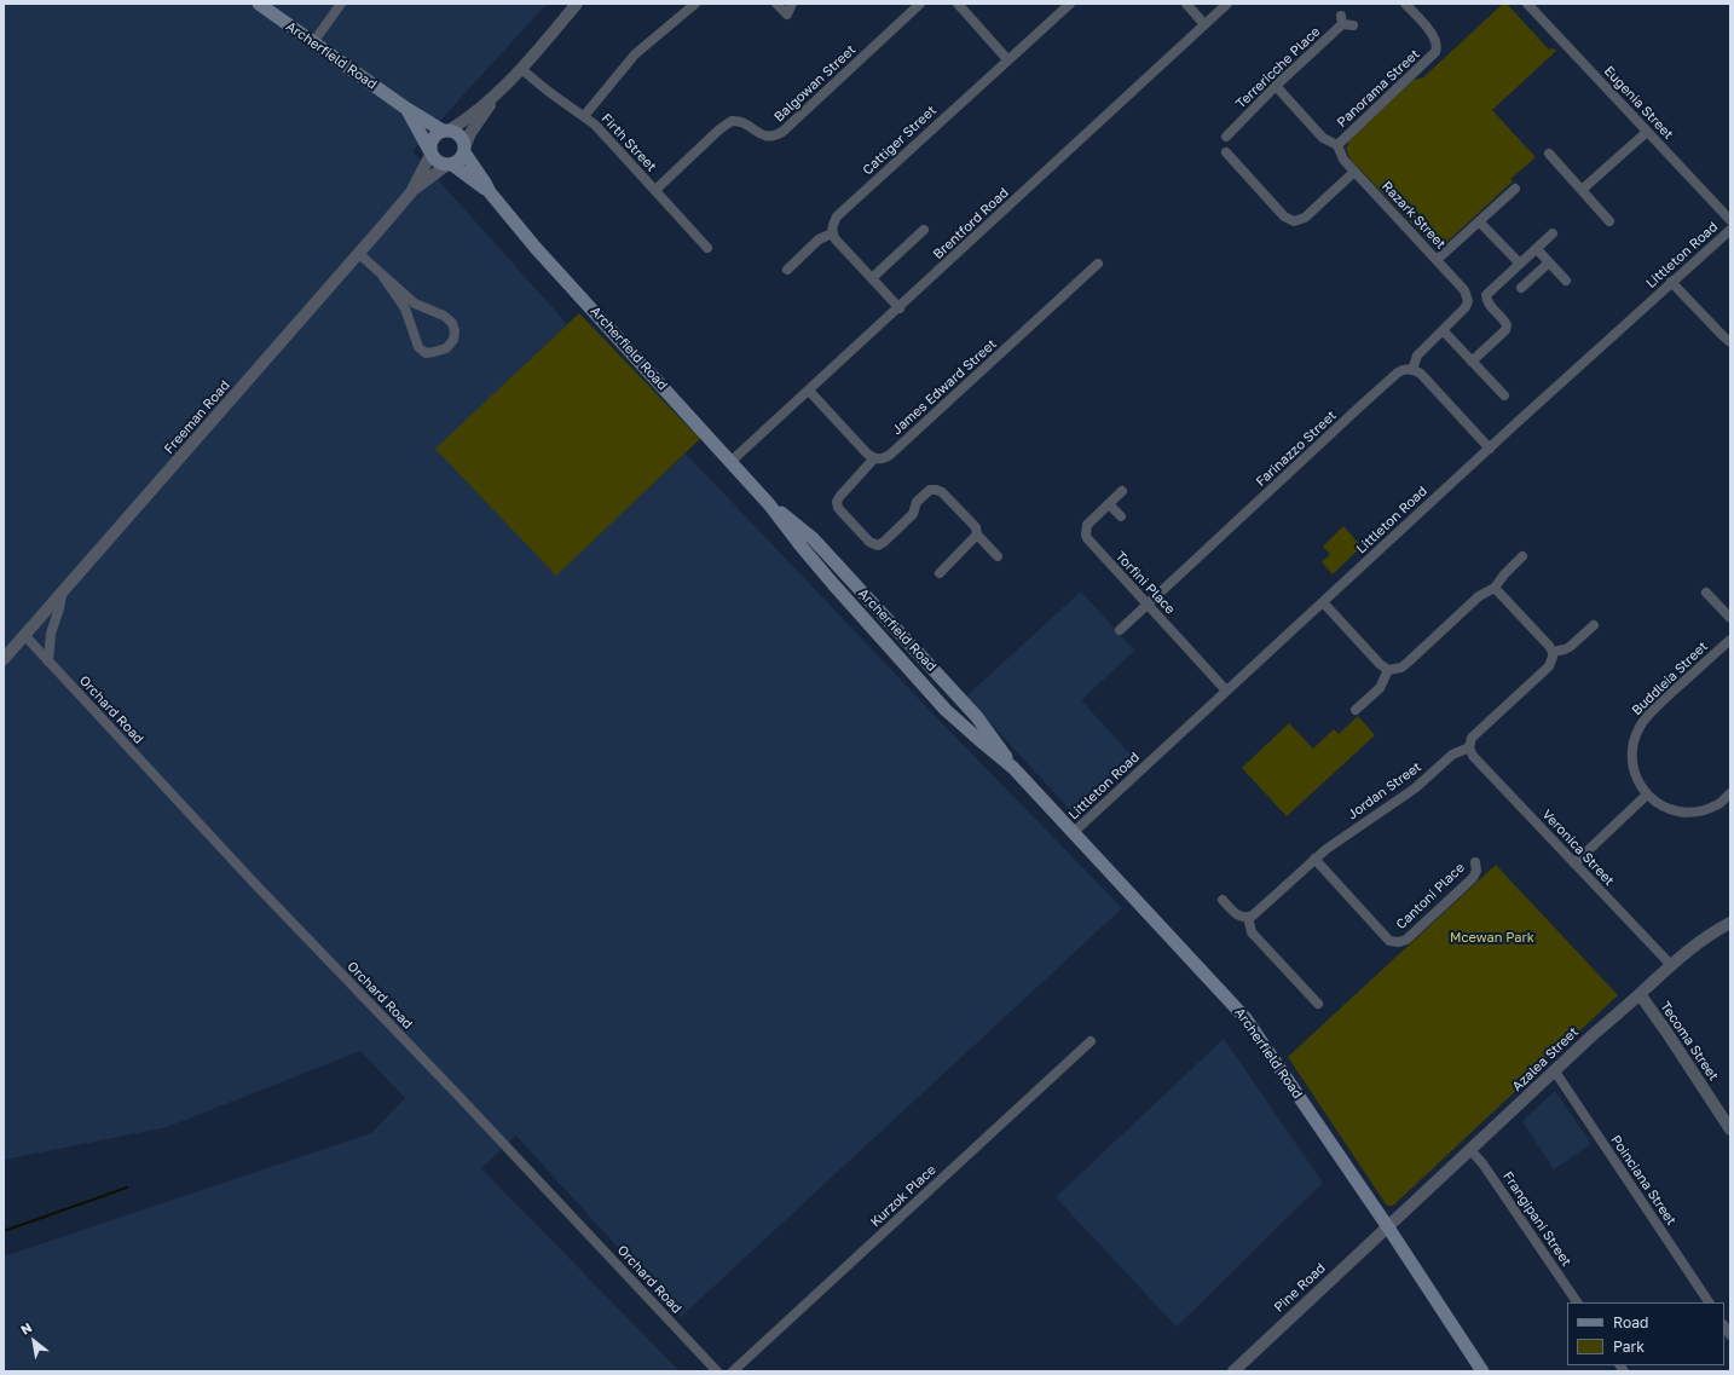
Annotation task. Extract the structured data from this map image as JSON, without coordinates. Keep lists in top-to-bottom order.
{
  "streets": {
    "main road": ["Archerfield Road"],
    "street": [
      "Terrericche Place",
      "Balgowan Street",
      "Panorama Street",
      "Eugenia Street",
      "Cattiger Street",
      "Firth Street",
      "Razark Street",
      "Brentford Road",
      "Littleton Road",
      "James Edward Street",
      "Freeman Road",
      "Farinazzo Street",
      "Torfini Place",
      "Buddleia Street",
      "Orchard Road",
      "Jordan Street",
      "Veronica Street",
      "Cantoni Place",
      "Tecoma Street",
      "Azalea Street",
      "Poinciana Street",
      "Kurzok Place",
      "Frangipani Street",
      "Pine Road"
    ]
  },
  "crossings": [
    ["Archerfield Road", "Brentford Road"],
    ["Archerfield Road", "Littleton Road"],
    ["Archerfield Road", "Freeman Road"],
    ["Archerfield Road", "Azalea Street"],
    ["Archerfield Road", "Pine Road"],
    ["Terrericche Place", "Razark Street"],
    ["Balgowan Street", "Firth Street"],
    ["Panorama Street", "Razark Street"],
    ["Razark Street", "Farinazzo Street"],
    ["Littleton Road", "Torfini Place"],
    ["Freeman Road", "Orchard Road"],
    ["Farinazzo Street", "Torfini Place"],
    ["Jordan Street", "Veronica Street"],
    ["Jordan Street", "Cantoni Place"],
    ["Veronica Street", "Azalea Street"],
    ["Tecoma Street", "Azalea Street"],
    ["Azalea Street", "Poinciana Street"],
    ["Azalea Street", "Frangipani Street"],
    ["Azalea Street", "Pine Road"]
  ],
  "parks": ["Mcewan Park"],
  "legend": ["Road", "Park"],
  "north": "top left"
}
